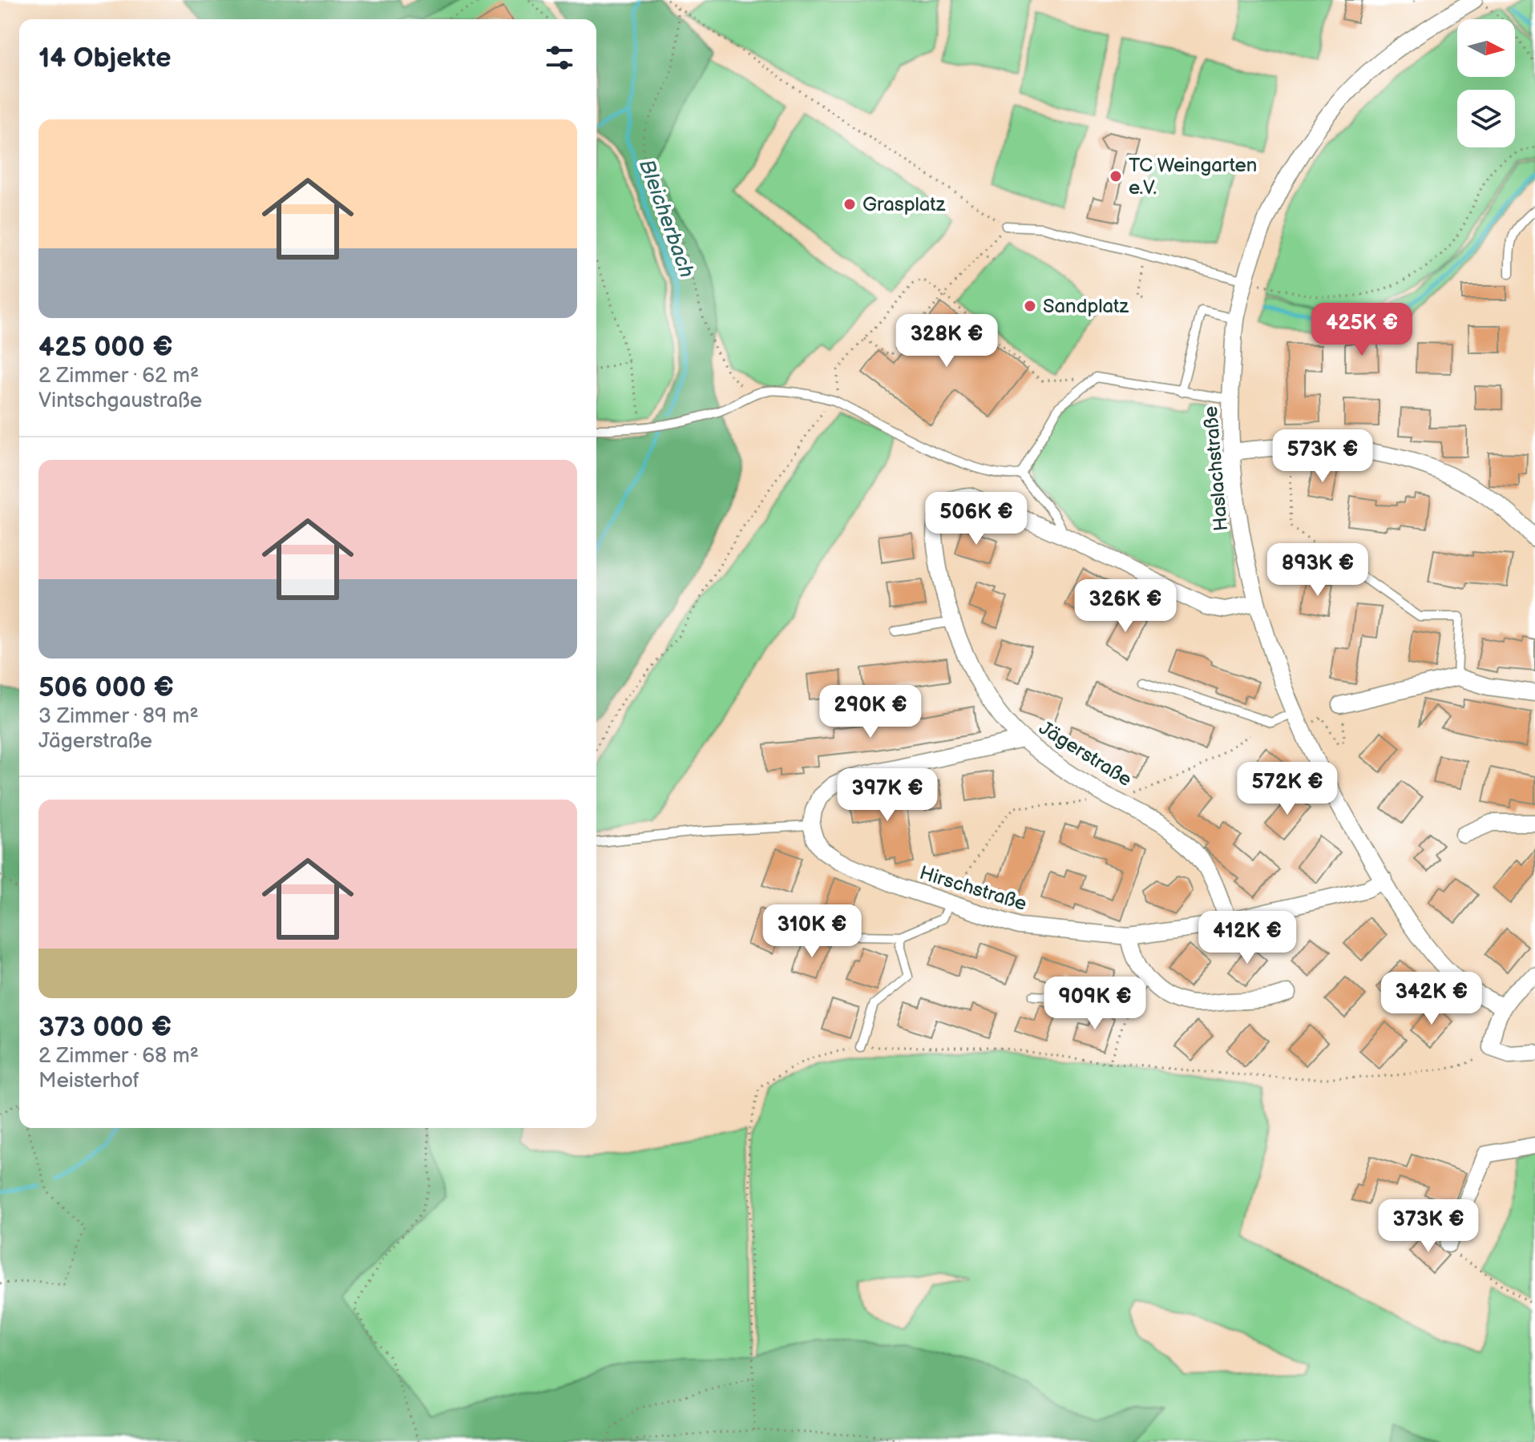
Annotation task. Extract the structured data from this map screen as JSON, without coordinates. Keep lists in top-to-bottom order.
{
  "streets": {
    "street": ["Haslachstraße", "Jägerstraße", "Hirschstraße"]
  },
  "crossings": [
    ["Haslachstraße", "Hirschstraße"],
    ["Jägerstraße", "Hirschstraße"]
  ],
  "water": ["Bleicherbach"],
  "places": ["TC Weingarten e.V.", "Grasplatz", "Sandplatz"],
  "north": "right",
  "page": {
    "heading": "14 Objekte",
    "list": [
      {
        "name": "425 000 €",
        "note": "2 Zimmer · 62 m² · Vintschgaustraße"
      },
      {
        "name": "506 000 €",
        "note": "3 Zimmer · 89 m² · Jägerstraße"
      },
      {
        "name": "373 000 €",
        "note": "2 Zimmer · 68 m² · Meisterhof"
      }
    ],
    "price": [
      "425K €",
      "328K €",
      "573K €",
      "506K €",
      "893K €",
      "326K €",
      "290K €",
      "572K €",
      "397K €",
      "310K €",
      "412K €",
      "342K €",
      "909K €",
      "373K €"
    ]
  }
}
